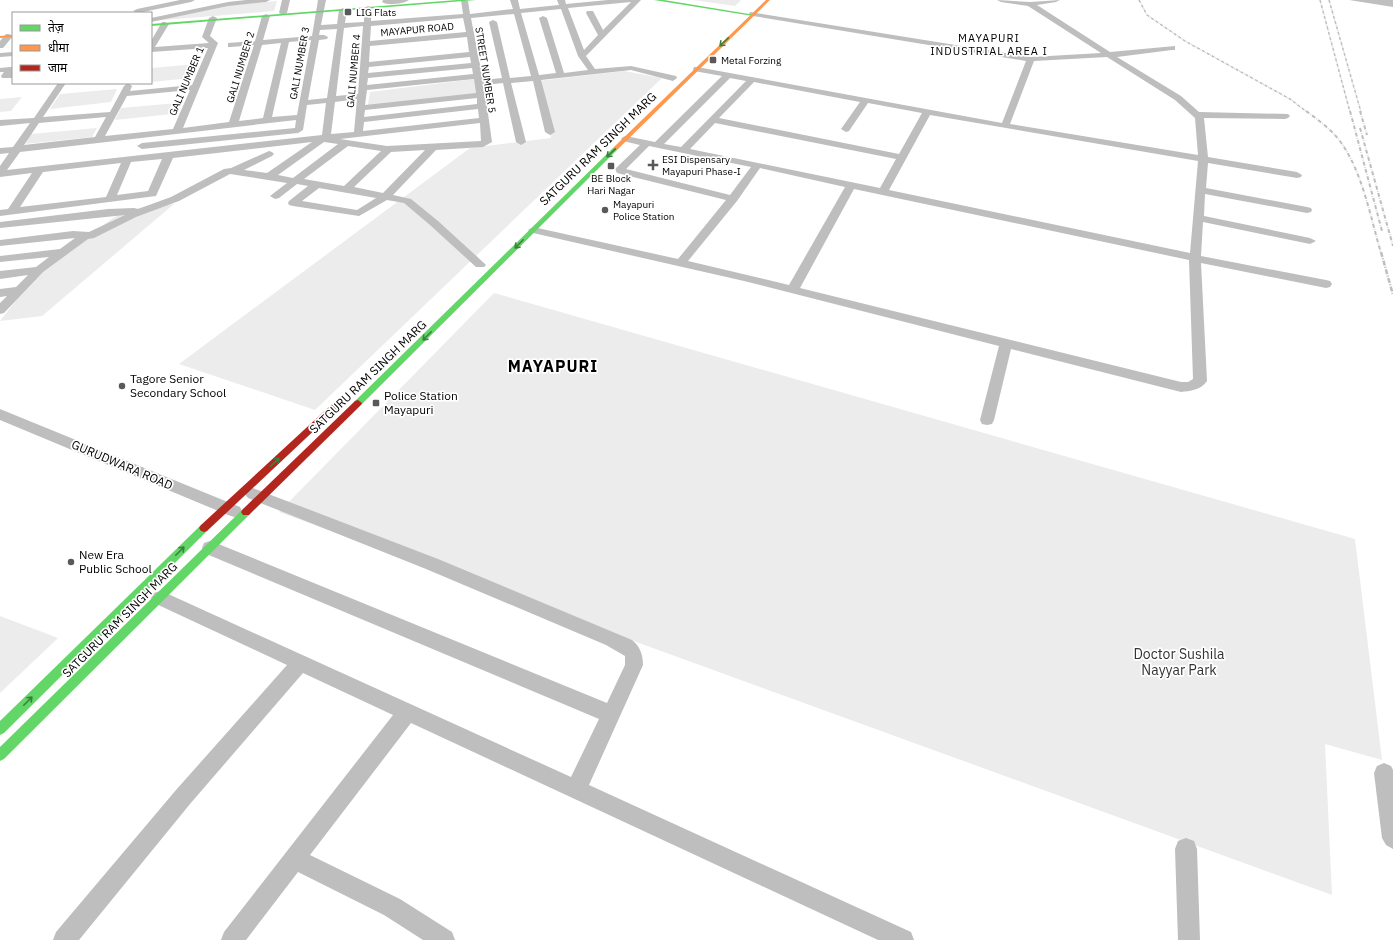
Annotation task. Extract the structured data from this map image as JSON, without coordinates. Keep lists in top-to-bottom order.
{
  "streets": {
    "main road": ["SATGURU RAM SINGH MARG"],
    "street": [
      "MAYAPUR ROAD",
      "GALI NUMBER 3",
      "GALI NUMBER 2",
      "STREET NUMBER 5",
      "GALI NUMBER 4",
      "GALI NUMBER 1",
      "GURUDWARA ROAD"
    ]
  },
  "crossings": [
    ["MAYAPUR ROAD", "STREET NUMBER 5"],
    ["MAYAPUR ROAD", "GALI NUMBER 4"],
    ["SATGURU RAM SINGH MARG", "GURUDWARA ROAD"]
  ],
  "districts": ["MAYAPURI INDUSTRIAL AREA I", "MAYAPURI"],
  "parks": ["Doctor Sushila Nayyar Park"],
  "places": {
    "transit": [
      "LIG Flats",
      "Metal Forzing",
      "BE Block Hari Nagar",
      "Police Station Mayapuri"
    ],
    "health": ["ESI Dispensary Mayapuri Phase-I"],
    "other": ["Mayapuri Police Station", "Tagore Senior Secondary School", "New Era Public School"]
  },
  "legend": ["तेज़", "धीमा", "जाम"]
}
